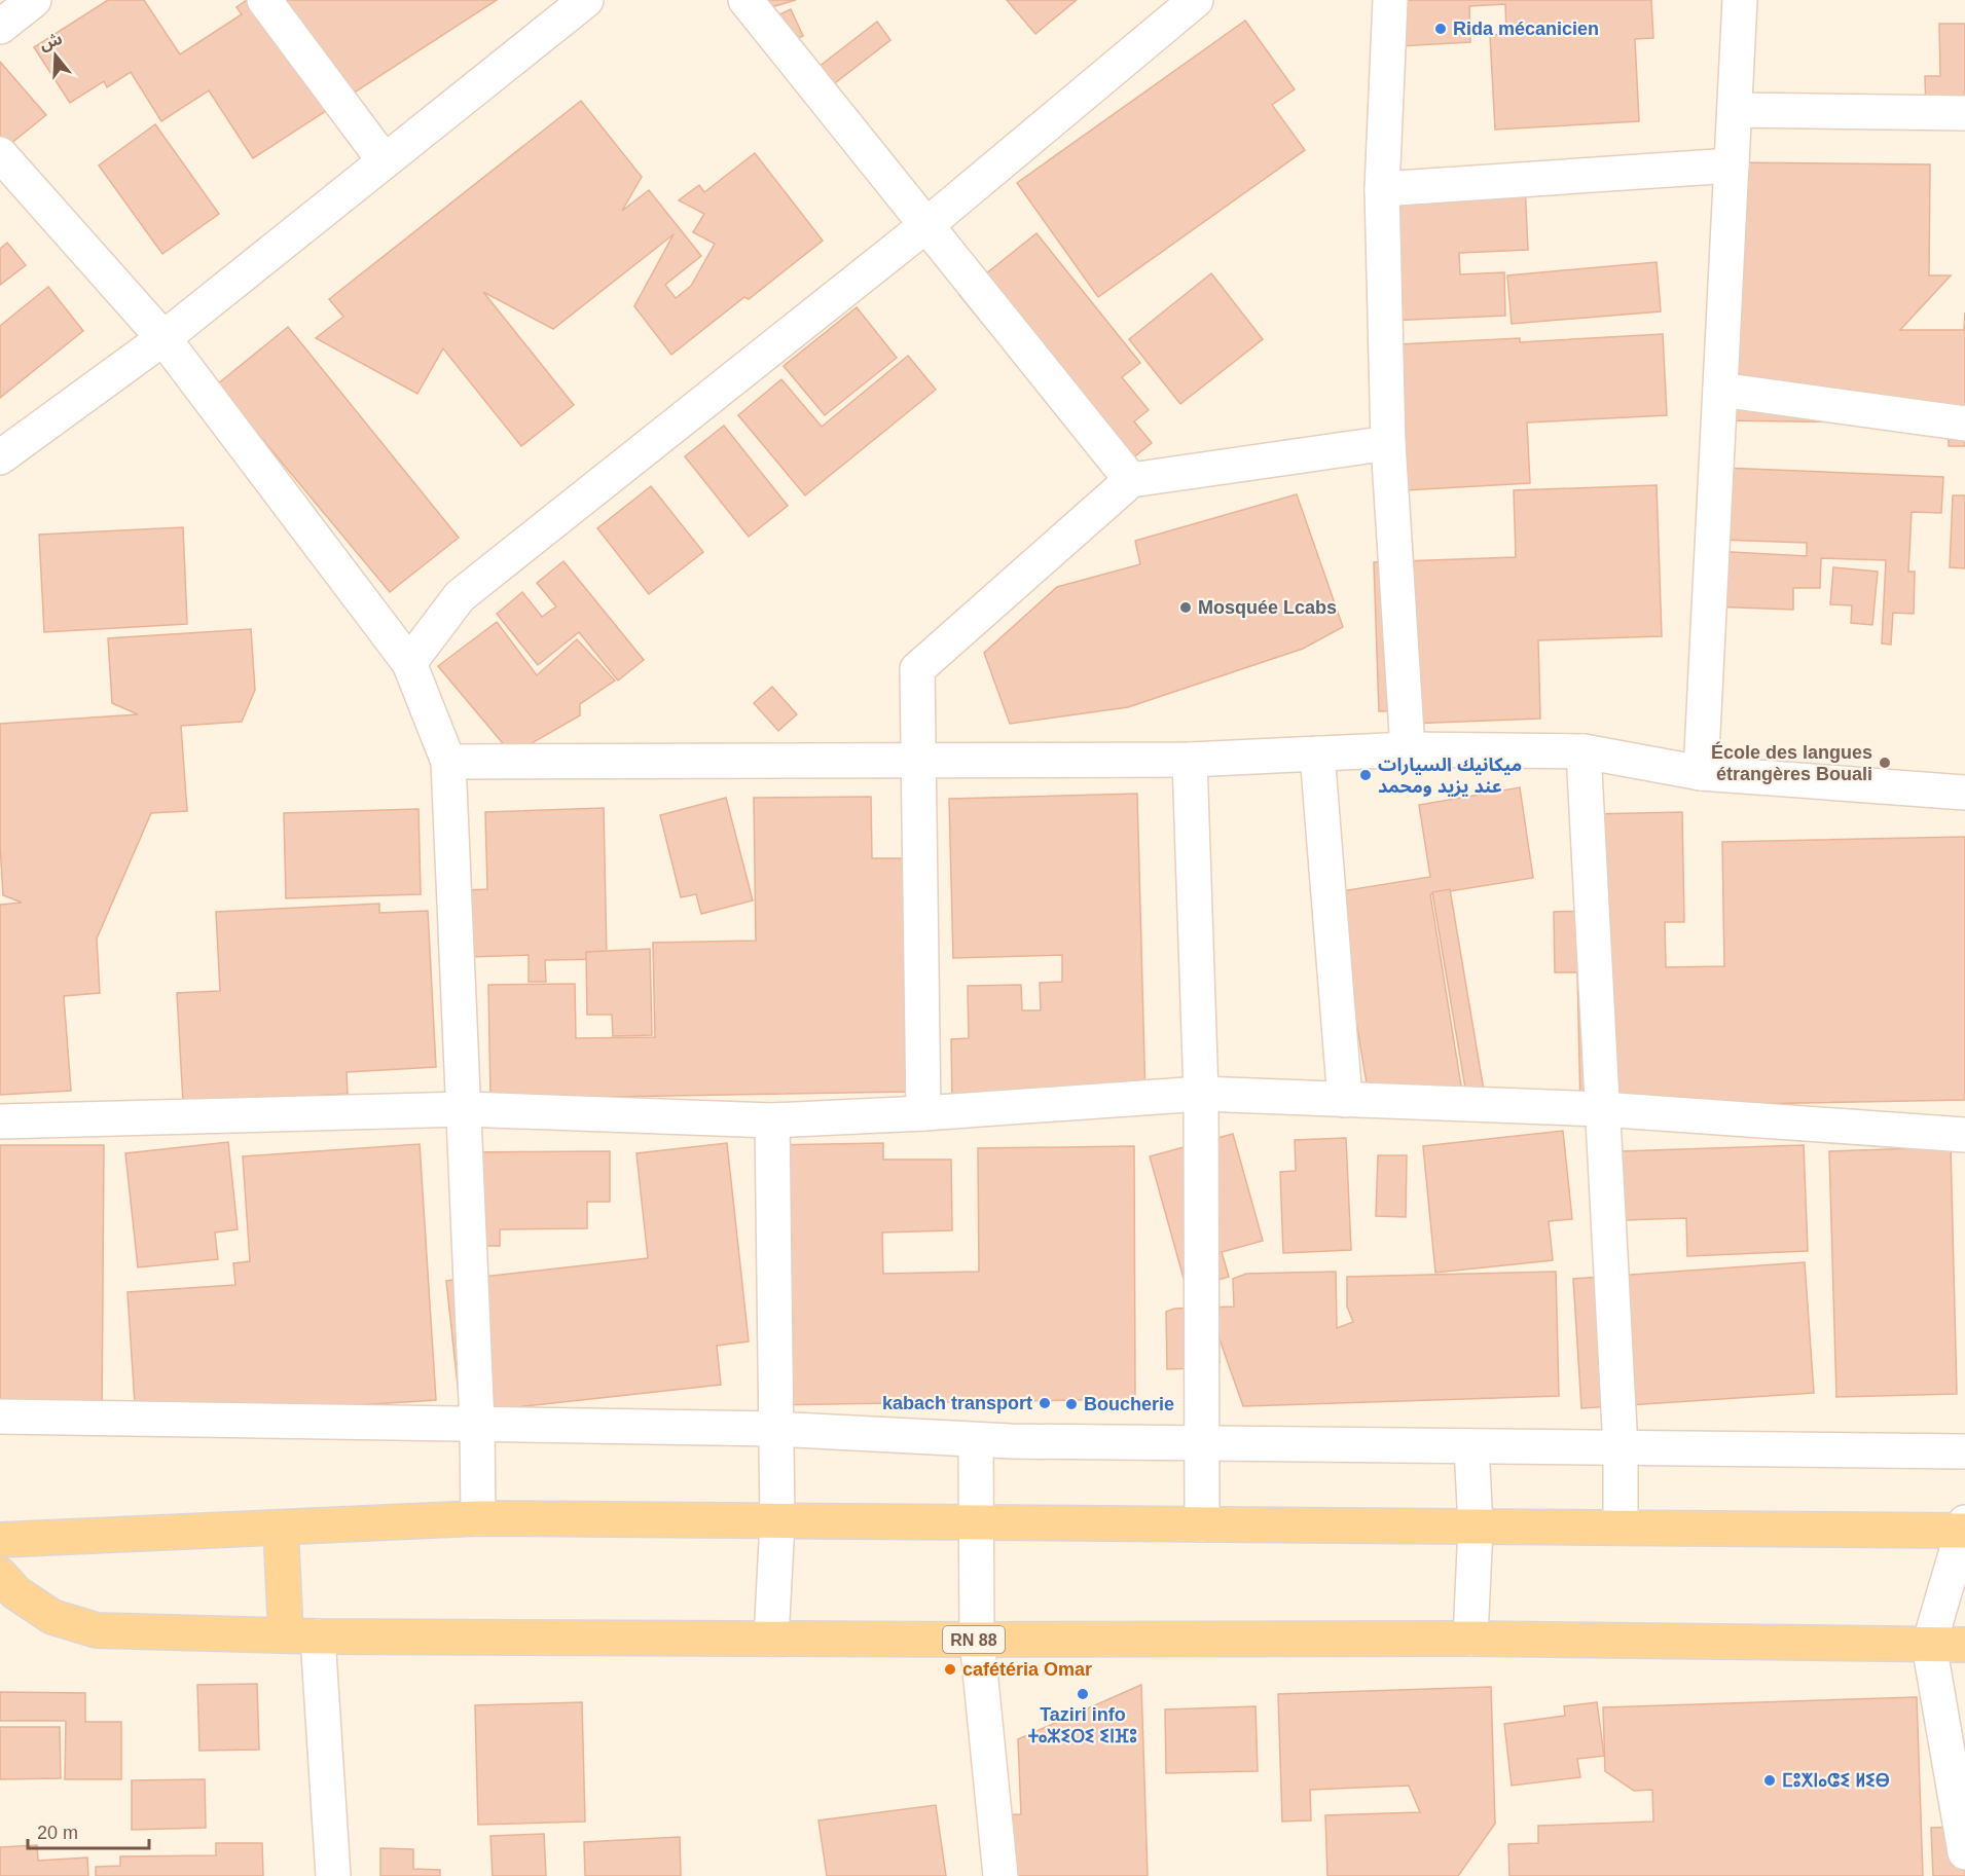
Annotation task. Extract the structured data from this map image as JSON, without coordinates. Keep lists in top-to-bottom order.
{
  "streets": {
    "main road": ["RN 88"]
  },
  "places": [
    "Rida mécanicien",
    "Mosquée Lcabs",
    "École des langues étrangères Bouali",
    "ميكانيك السيارات عند يزيد ومحمد",
    "kabach transport",
    "Boucherie",
    "cafétéria Omar",
    "Taziri info ⵜⴰⵣⵉⵔⵉ ⵉⵏⴼⵓ",
    "ⵎⵓⵅⵏⴰⵛⵉ ⵍⵉⴱ"
  ],
  "scale_bar": "20 m",
  "north": "top"
}
